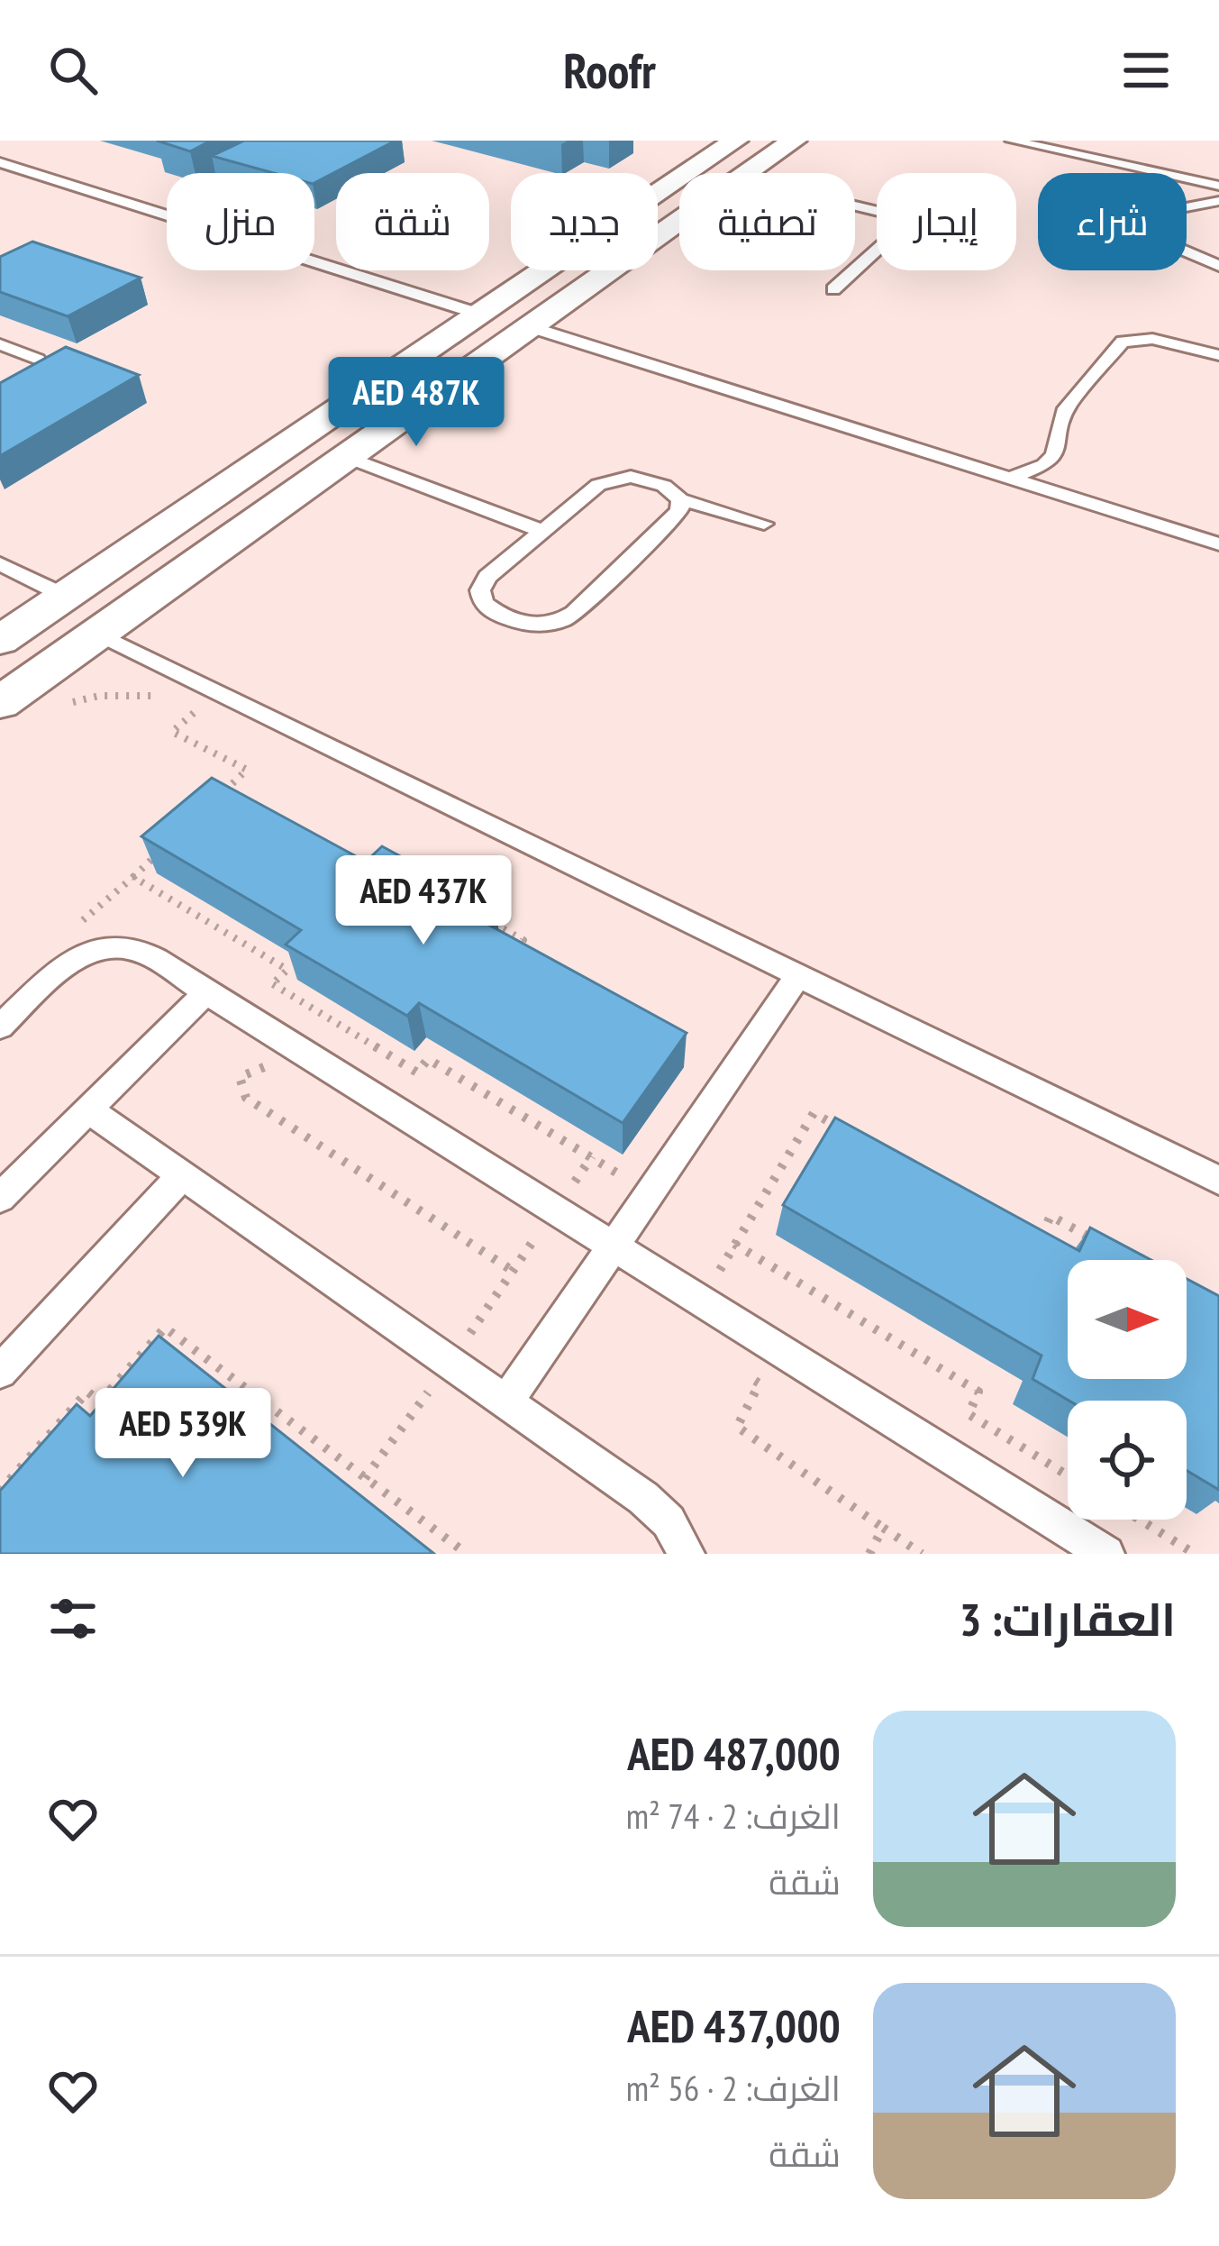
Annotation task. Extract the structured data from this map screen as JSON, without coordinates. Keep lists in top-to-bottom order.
{
  "north": "right",
  "page": {
    "header": "Roofr",
    "chip": [
      "شراء",
      "إيجار",
      "تصفية",
      "جديد",
      "شقة",
      "منزل"
    ],
    "price": ["AED 487K", "AED 437K", "AED 539K"],
    "heading": "العقارات: 3",
    "list": [
      {
        "name": "AED 487,000",
        "note": "الغرف: 2 · 74 m² · شقة"
      },
      {
        "name": "AED 437,000",
        "note": "الغرف: 2 · 56 m² · شقة"
      }
    ]
  }
}
